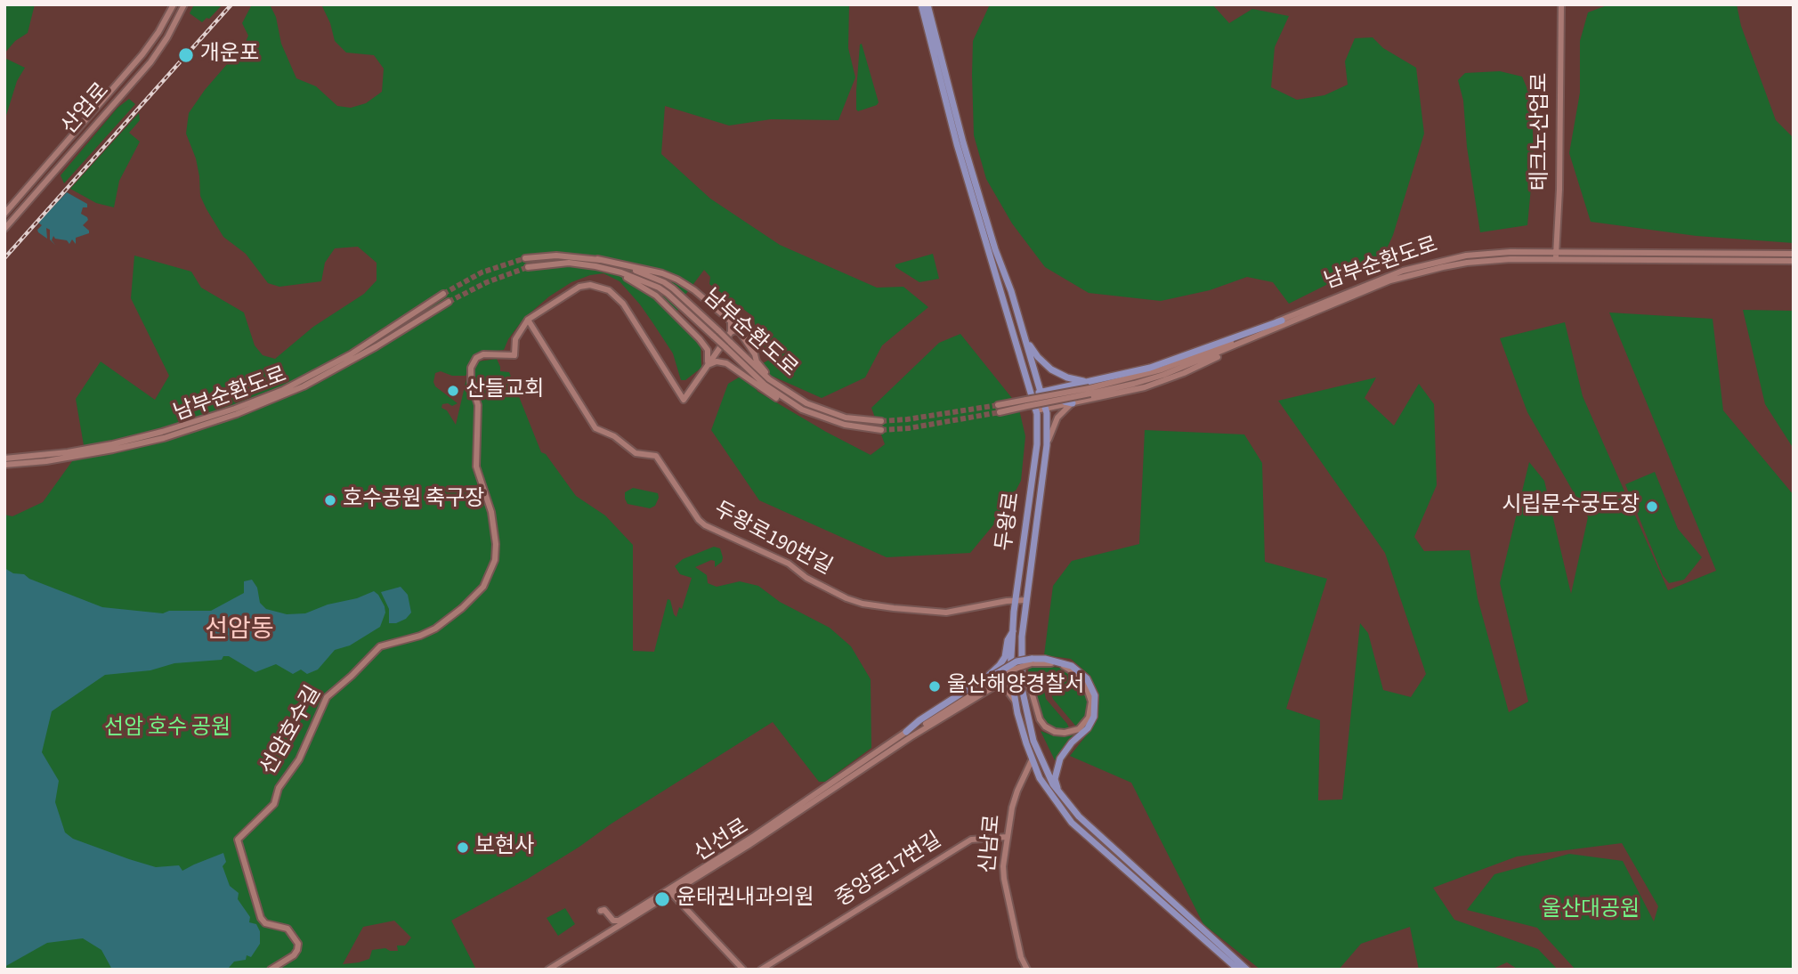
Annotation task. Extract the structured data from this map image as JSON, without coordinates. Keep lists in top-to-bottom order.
{
  "streets": {
    "main road": [
      "산업로",
      "테크노산업로",
      "남부순환도로",
      "두왕로",
      "두왕로190번길",
      "선암호수길",
      "신선로",
      "신남로",
      "중앙로17번길"
    ]
  },
  "crossings": [
    ["테크노산업로", "남부순환도로"],
    ["두왕로", "두왕로190번길"],
    ["두왕로", "신선로"],
    ["두왕로", "신남로"],
    ["두왕로190번길", "선암호수길"],
    ["신남로", "중앙로17번길"]
  ],
  "districts": ["선암동"],
  "parks": ["선암 호수 공원", "울산대공원"],
  "places": [
    "개운포",
    "산들교회",
    "호수공원 축구장",
    "시립문수궁도장",
    "울산해양경찰서",
    "보현사",
    "윤태권내과의원"
  ]
}
